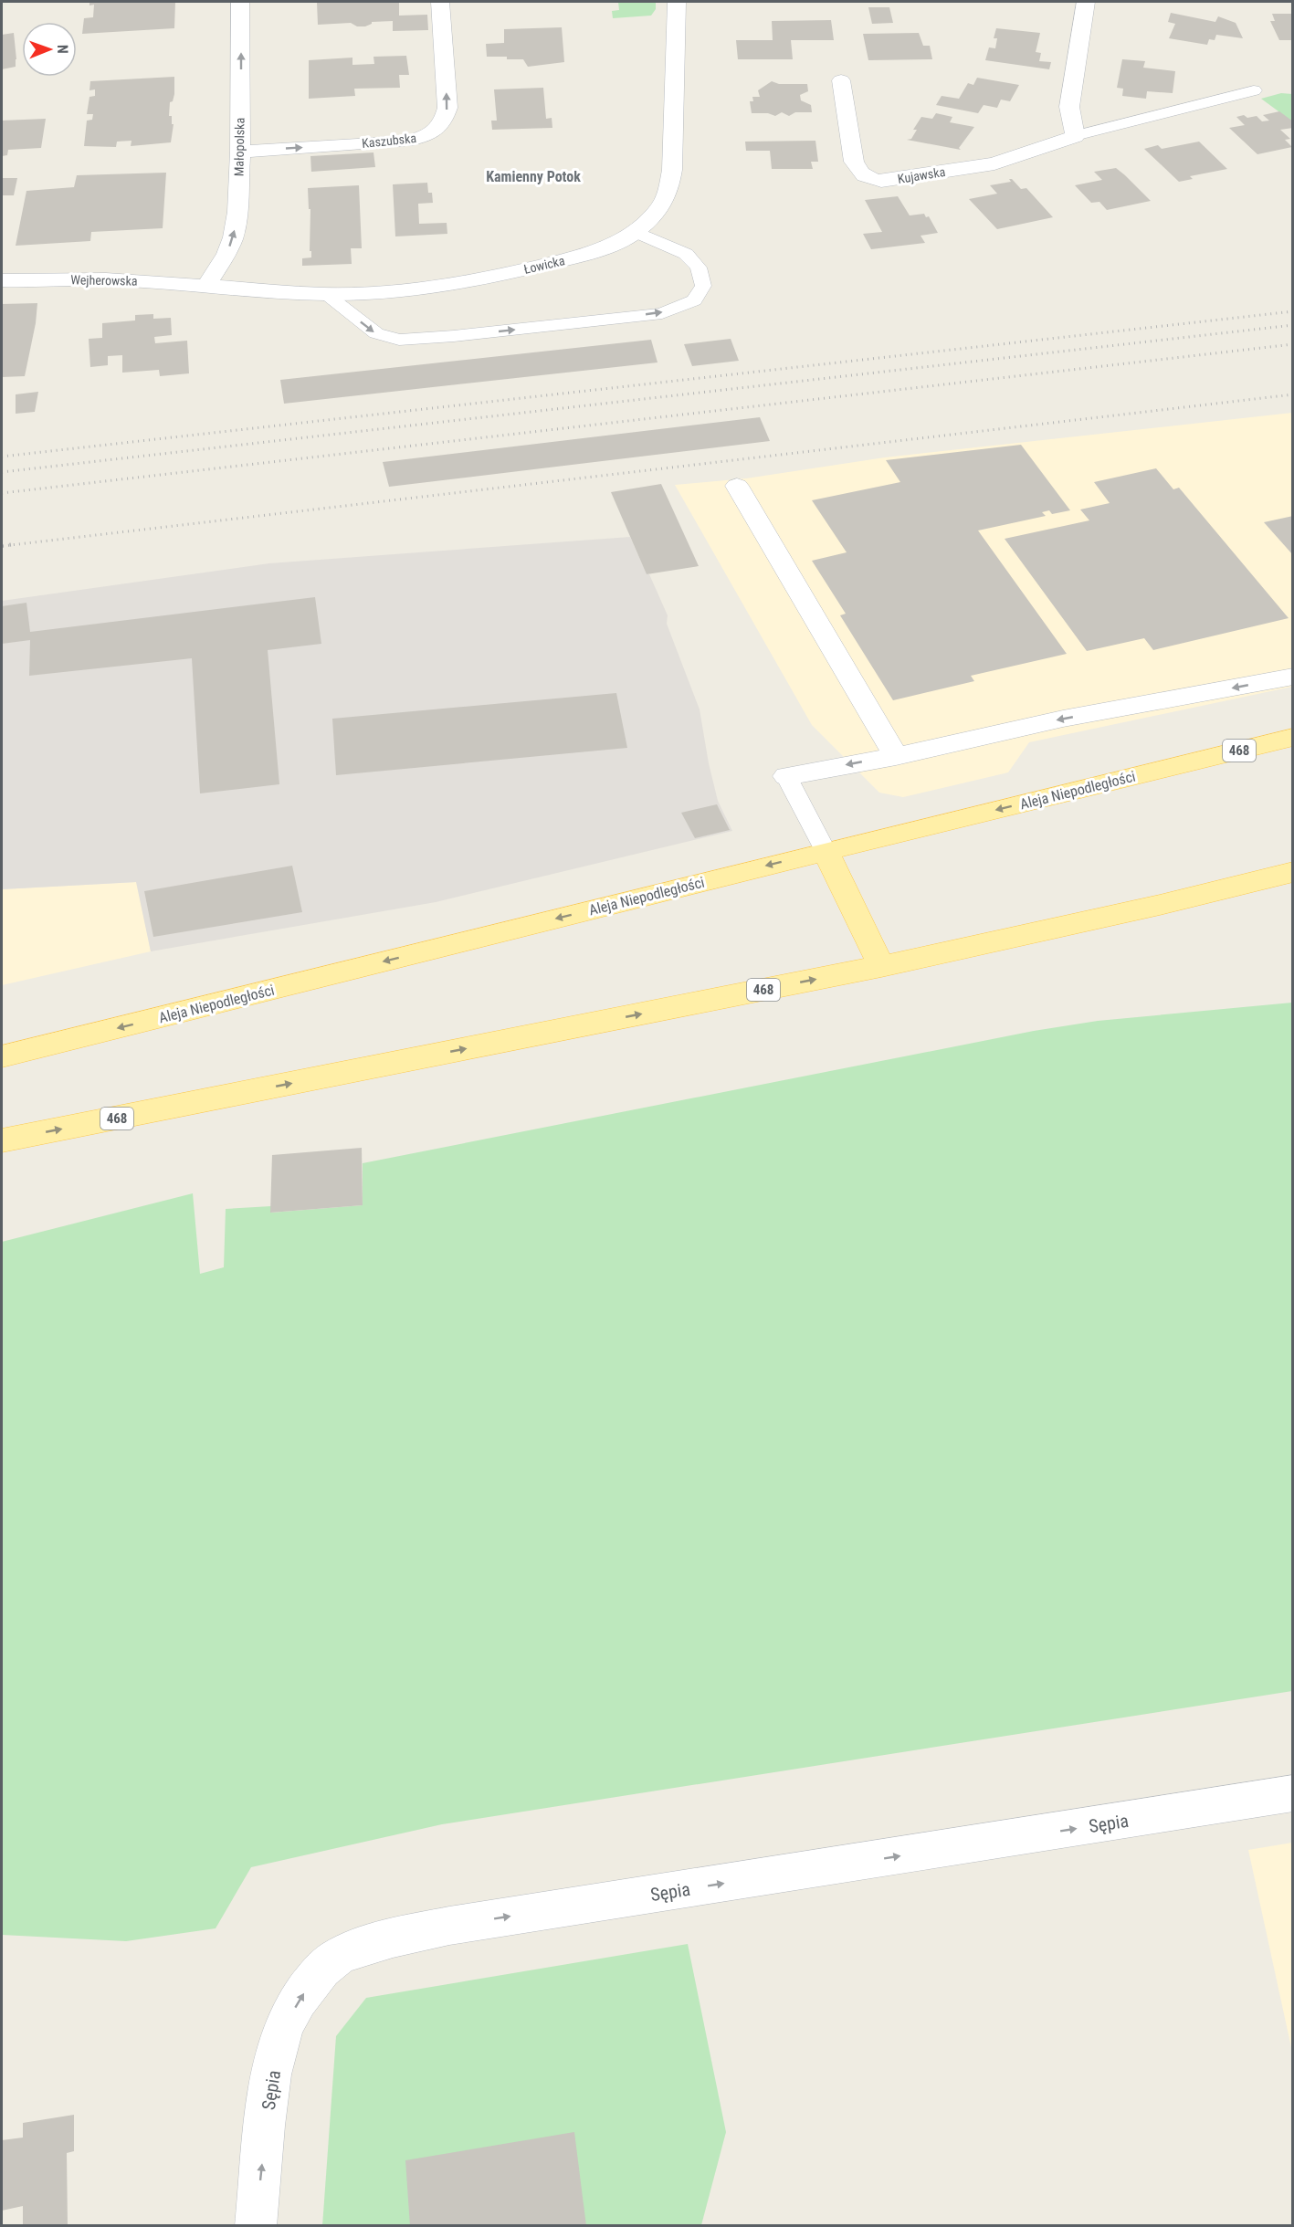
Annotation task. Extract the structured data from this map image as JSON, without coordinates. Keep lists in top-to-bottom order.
{
  "streets": {
    "main road": ["468", "Aleja Niepodległości"],
    "street": [
      "Kaszubska",
      "Małopolska",
      "Kujawska",
      "Łowicka",
      "Wejherowska",
      "Sępia"
    ]
  },
  "crossings": [
    ["Kaszubska", "Małopolska"],
    ["Małopolska", "Łowicka"],
    ["Małopolska", "Wejherowska"],
    ["Łowicka", "Wejherowska"]
  ],
  "one_way": ["Małopolska", "Sępia"],
  "districts": ["Kamienny Potok"],
  "north": "right"
}
